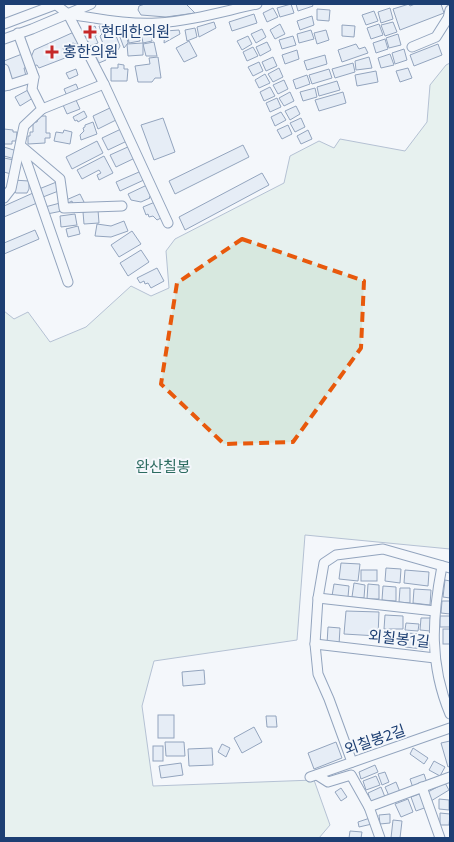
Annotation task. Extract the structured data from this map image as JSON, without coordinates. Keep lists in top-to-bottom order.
{
  "streets": {
    "street": ["외칠봉1길", "외칠봉2길"]
  },
  "crossings": [
    ["외칠봉1길", "외칠봉2길"]
  ],
  "parks": ["완산칠봉"],
  "places": {
    "health": ["현대한의원", "홍한의원"]
  }
}
